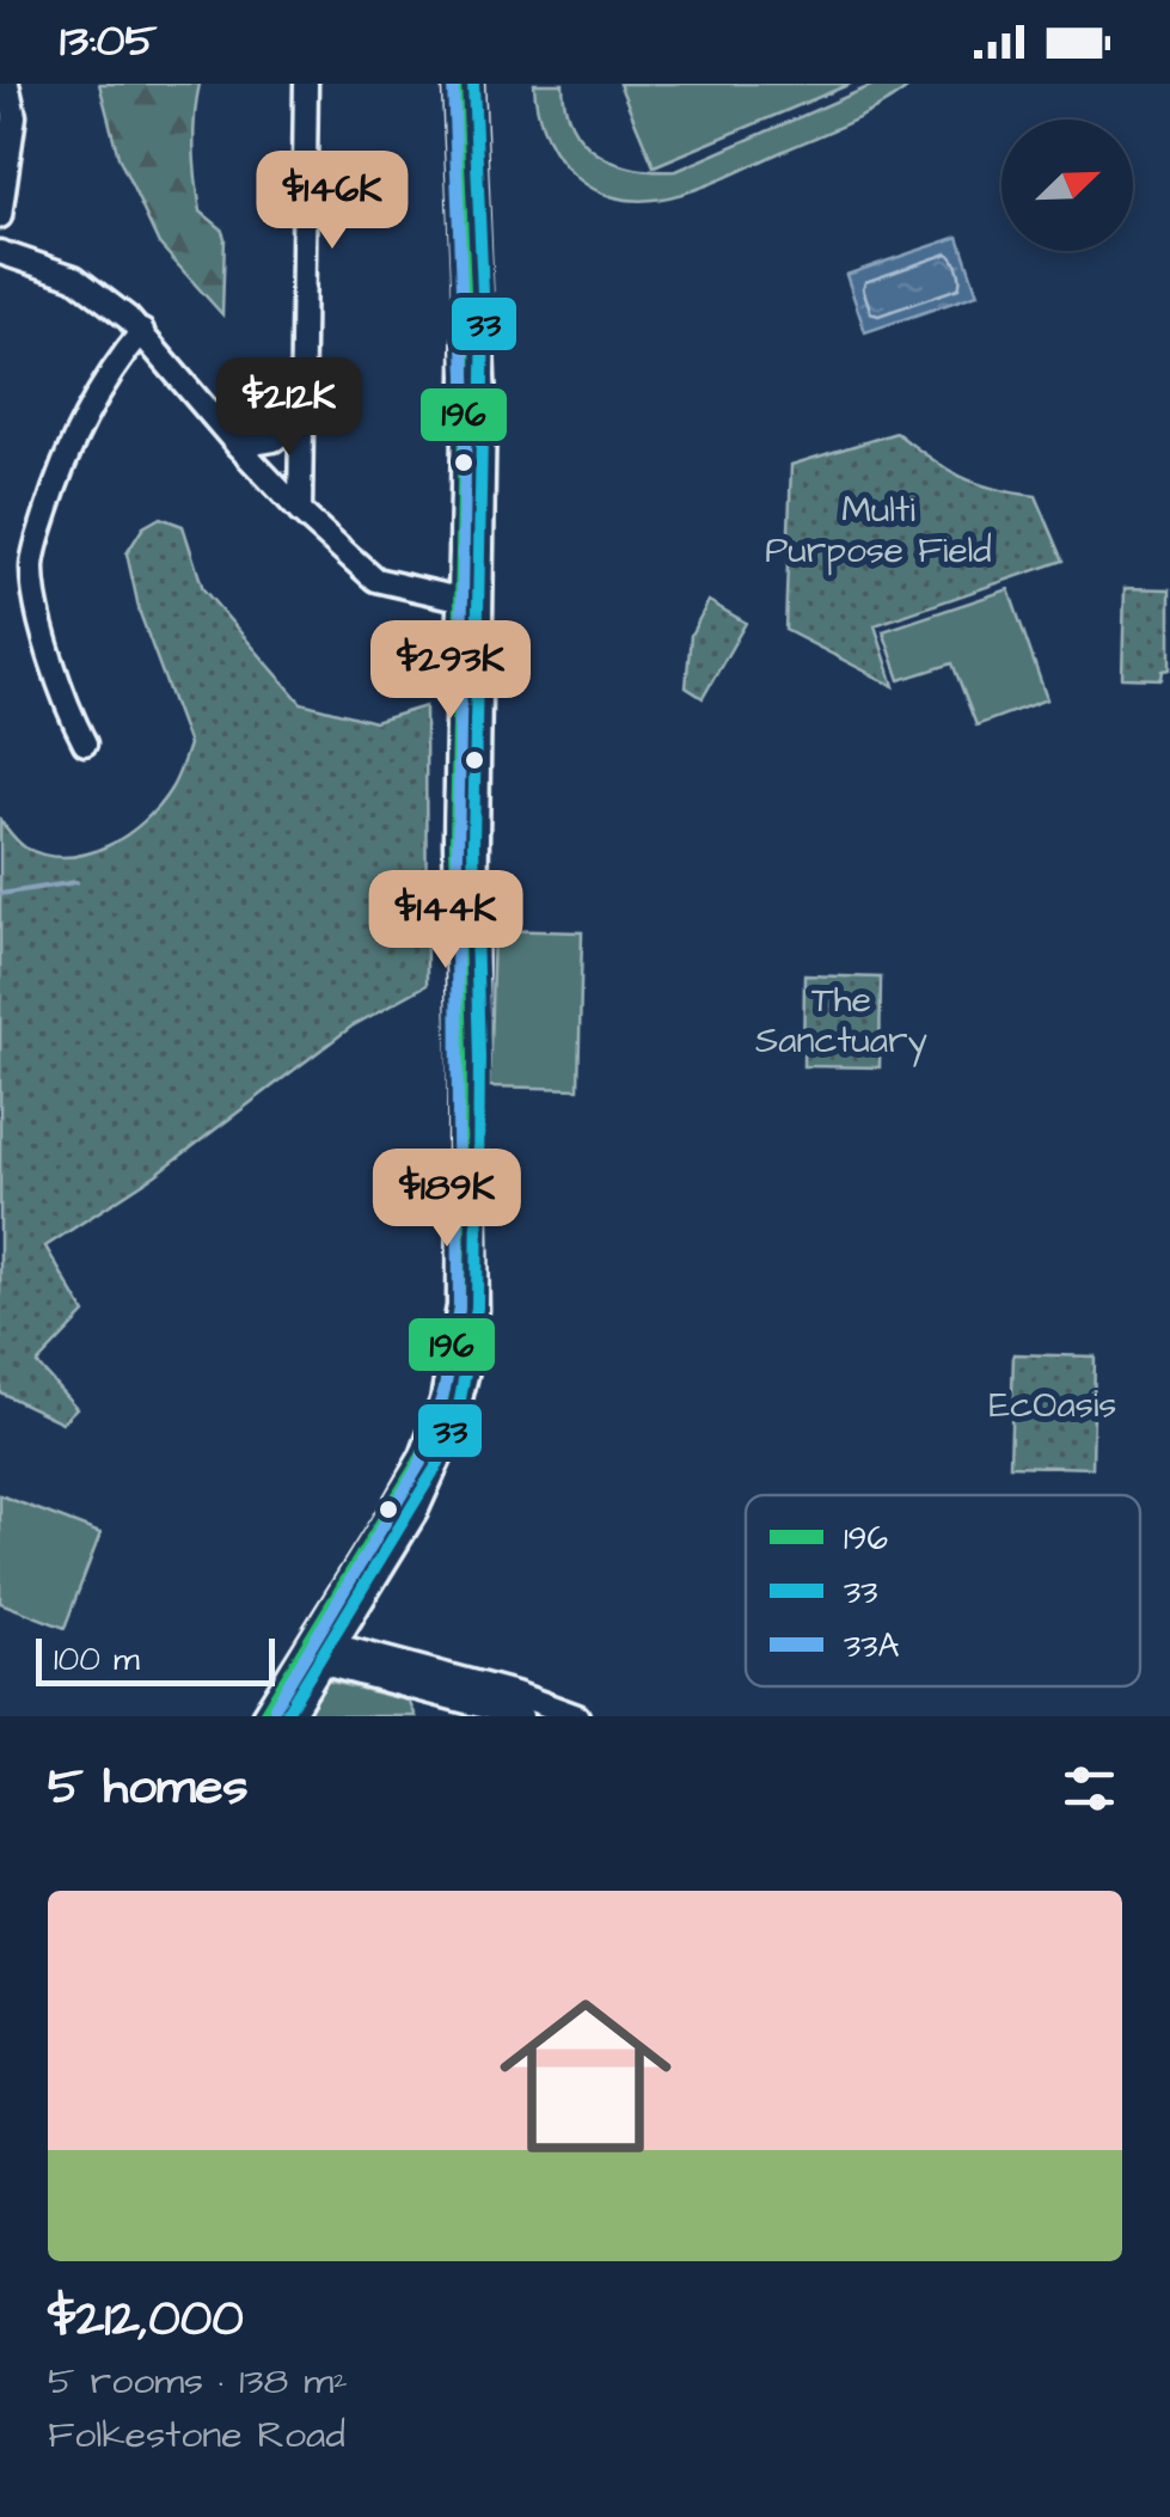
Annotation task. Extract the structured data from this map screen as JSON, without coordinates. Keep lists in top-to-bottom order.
{
  "parks": ["Multi Purpose Field", "The Sanctuary", "EcOasis"],
  "lines": ["transit line 196", "transit line 33", "transit line 33A"],
  "legend": ["196", "33", "33A"],
  "scale_bar": "100 m",
  "north": "top right",
  "page": {
    "status": "13:05",
    "price": [
      "$146K",
      "$212K",
      "$293K",
      "$144K",
      "$189K"
    ],
    "scale": "100 m",
    "heading": "5 homes",
    "list": [
      {
        "name": "$212,000",
        "note": "5 rooms · 138 m² · Folkestone Road"
      }
    ]
  }
}
